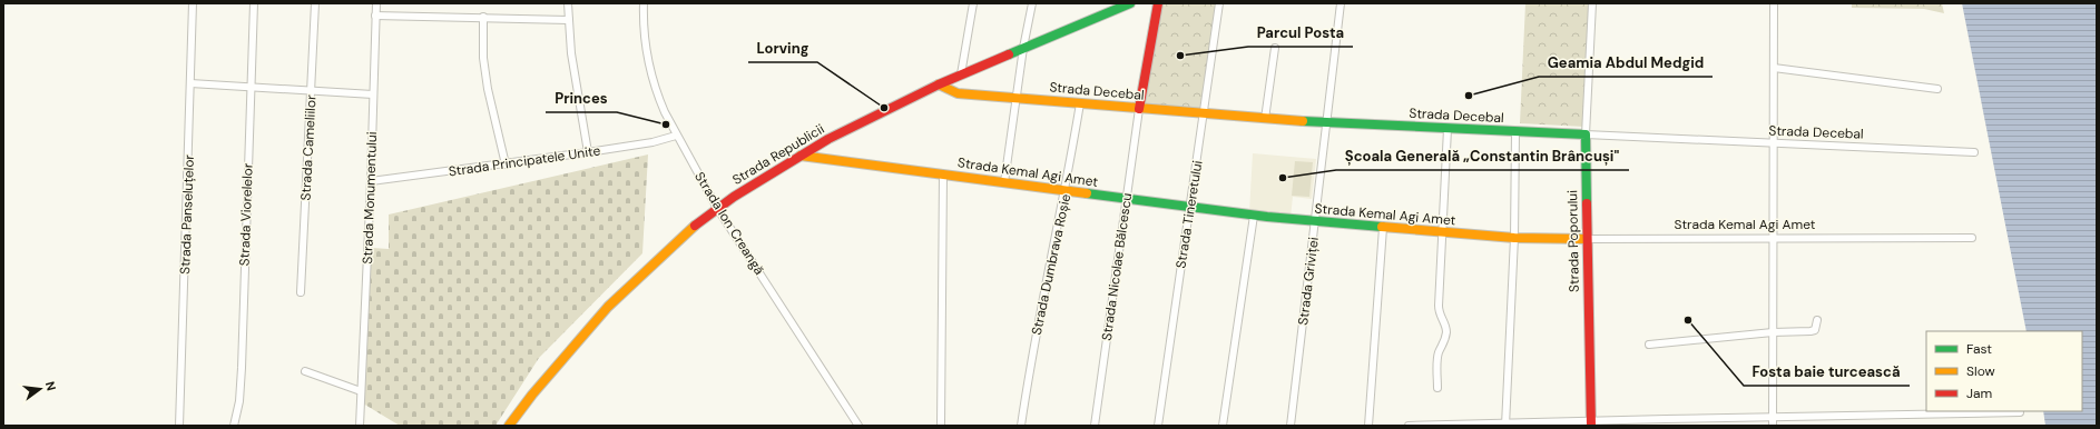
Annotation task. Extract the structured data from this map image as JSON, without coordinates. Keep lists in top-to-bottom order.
{
  "streets": {
    "street": [
      "Strada Decebal",
      "Strada Cameliilor",
      "Strada Republicii",
      "Strada Principatele Unite",
      "Strada Kemal Agi Amet",
      "Strada Monumentului",
      "Strada Panseluțelor",
      "Strada Viorelelor",
      "Strada Tineretului",
      "Strada Ion Creangă",
      "Strada Poporului",
      "Strada Dumbrava Roșie",
      "Strada Nicolae Bălcescu",
      "Strada Griviței"
    ]
  },
  "crossings": [
    ["Strada Decebal", "Strada Republicii"],
    ["Strada Decebal", "Strada Tineretului"],
    ["Strada Decebal", "Strada Poporului"],
    ["Strada Decebal", "Strada Dumbrava Roșie"],
    ["Strada Decebal", "Strada Nicolae Bălcescu"],
    ["Strada Decebal", "Strada Griviței"],
    ["Strada Republicii", "Strada Kemal Agi Amet"],
    ["Strada Republicii", "Strada Ion Creangă"],
    ["Strada Principatele Unite", "Strada Monumentului"],
    ["Strada Principatele Unite", "Strada Ion Creangă"],
    ["Strada Kemal Agi Amet", "Strada Tineretului"],
    ["Strada Kemal Agi Amet", "Strada Poporului"],
    ["Strada Kemal Agi Amet", "Strada Dumbrava Roșie"],
    ["Strada Kemal Agi Amet", "Strada Nicolae Bălcescu"],
    ["Strada Kemal Agi Amet", "Strada Griviței"]
  ],
  "places": [
    "Parcul Posta",
    "Geamia Abdul Medgid",
    "Lorving",
    "Princes",
    "Școala Generală „Constantin Brâncuși\"",
    "Fosta baie turcească"
  ],
  "legend": ["Fast", "Slow", "Jam"],
  "north": "right"
}
